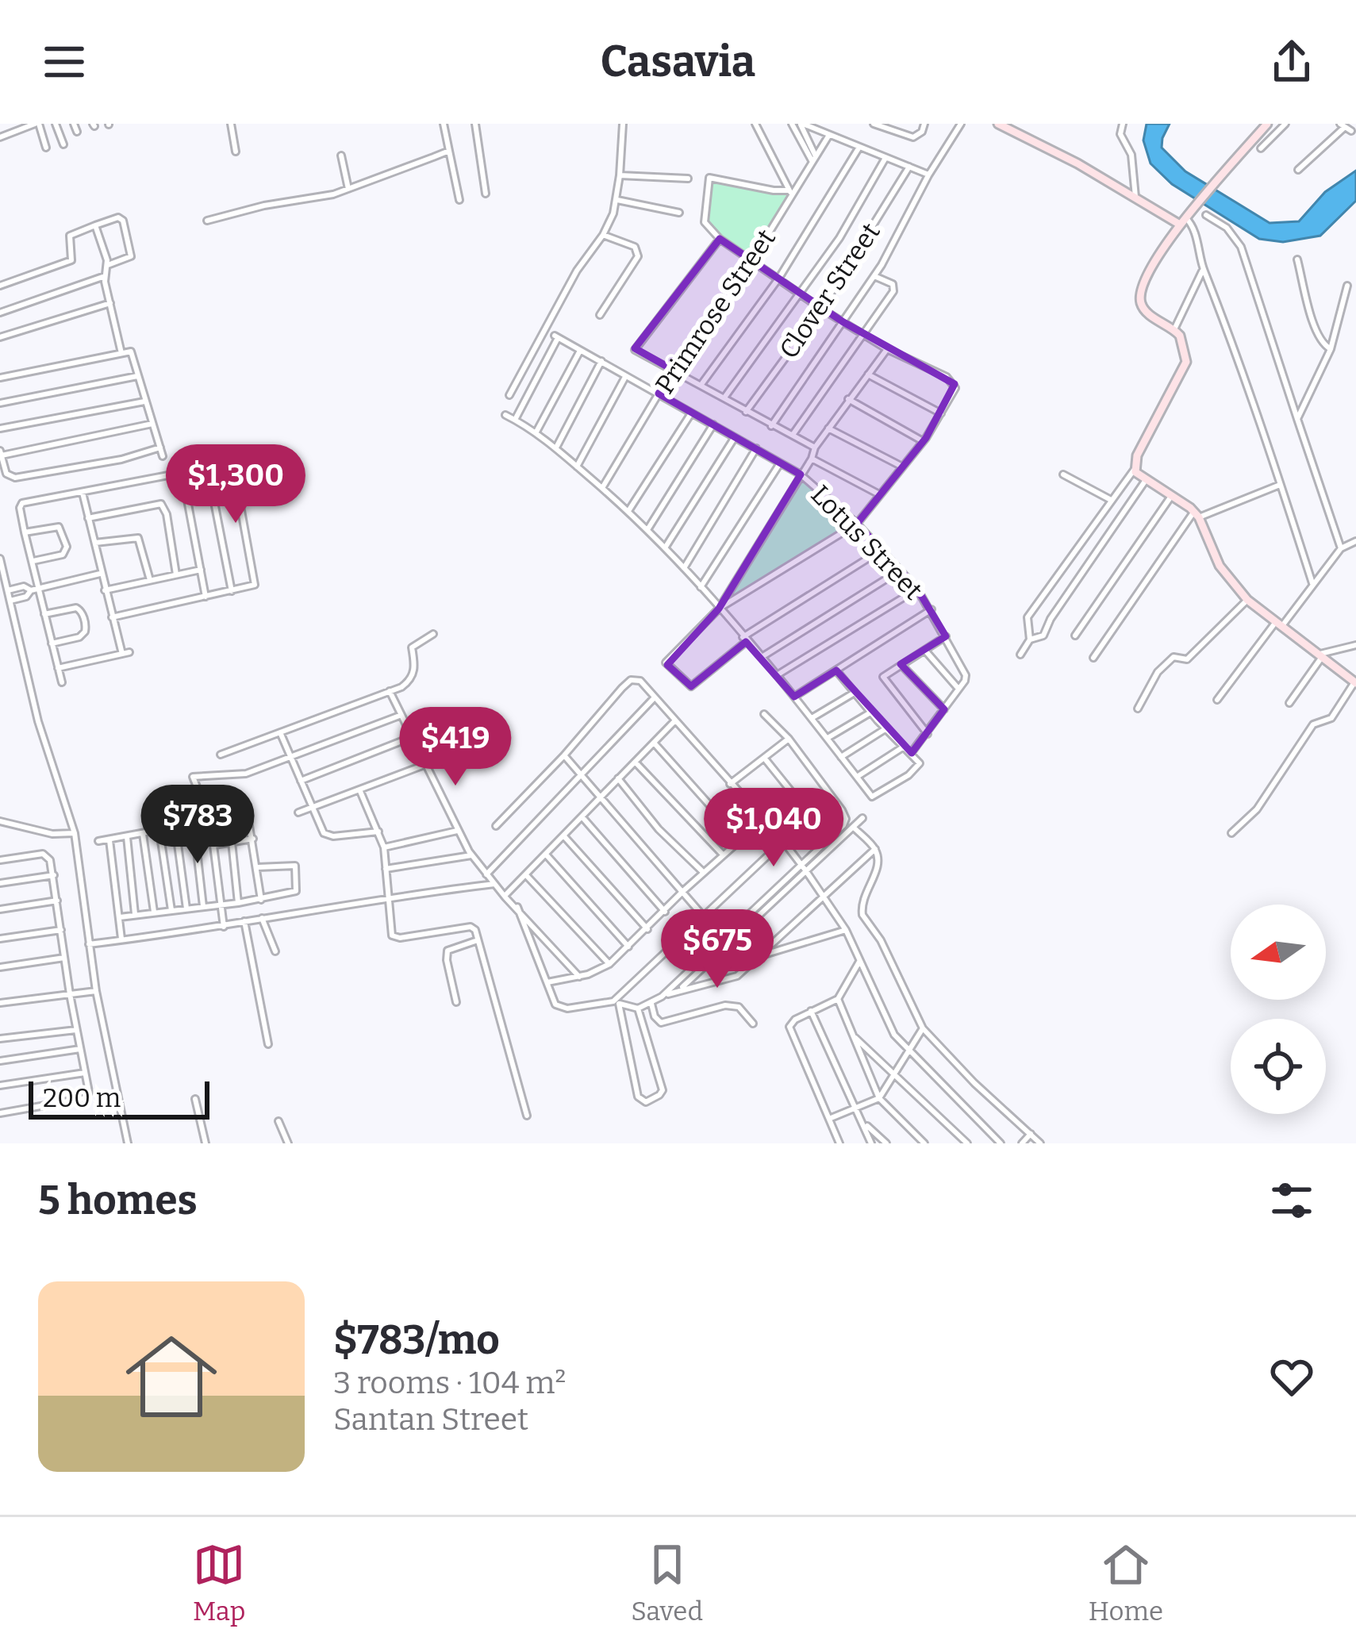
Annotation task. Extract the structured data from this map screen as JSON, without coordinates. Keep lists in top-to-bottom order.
{
  "streets": {
    "street": ["Clover Street", "Primrose Street", "Lotus Street"]
  },
  "crossings": [
    ["Primrose Street", "Lotus Street"]
  ],
  "scale_bar": "200 m",
  "north": "left",
  "page": {
    "header": "Casavia",
    "price": [
      "$1,300",
      "$419",
      "$783",
      "$1,040",
      "$675"
    ],
    "scale": "200 m",
    "heading": "5 homes",
    "list": [
      {
        "name": "$783/mo",
        "note": "3 rooms · 104 m² · Santan Street"
      }
    ],
    "tabs": ["Map", "Saved", "Home"]
  }
}
